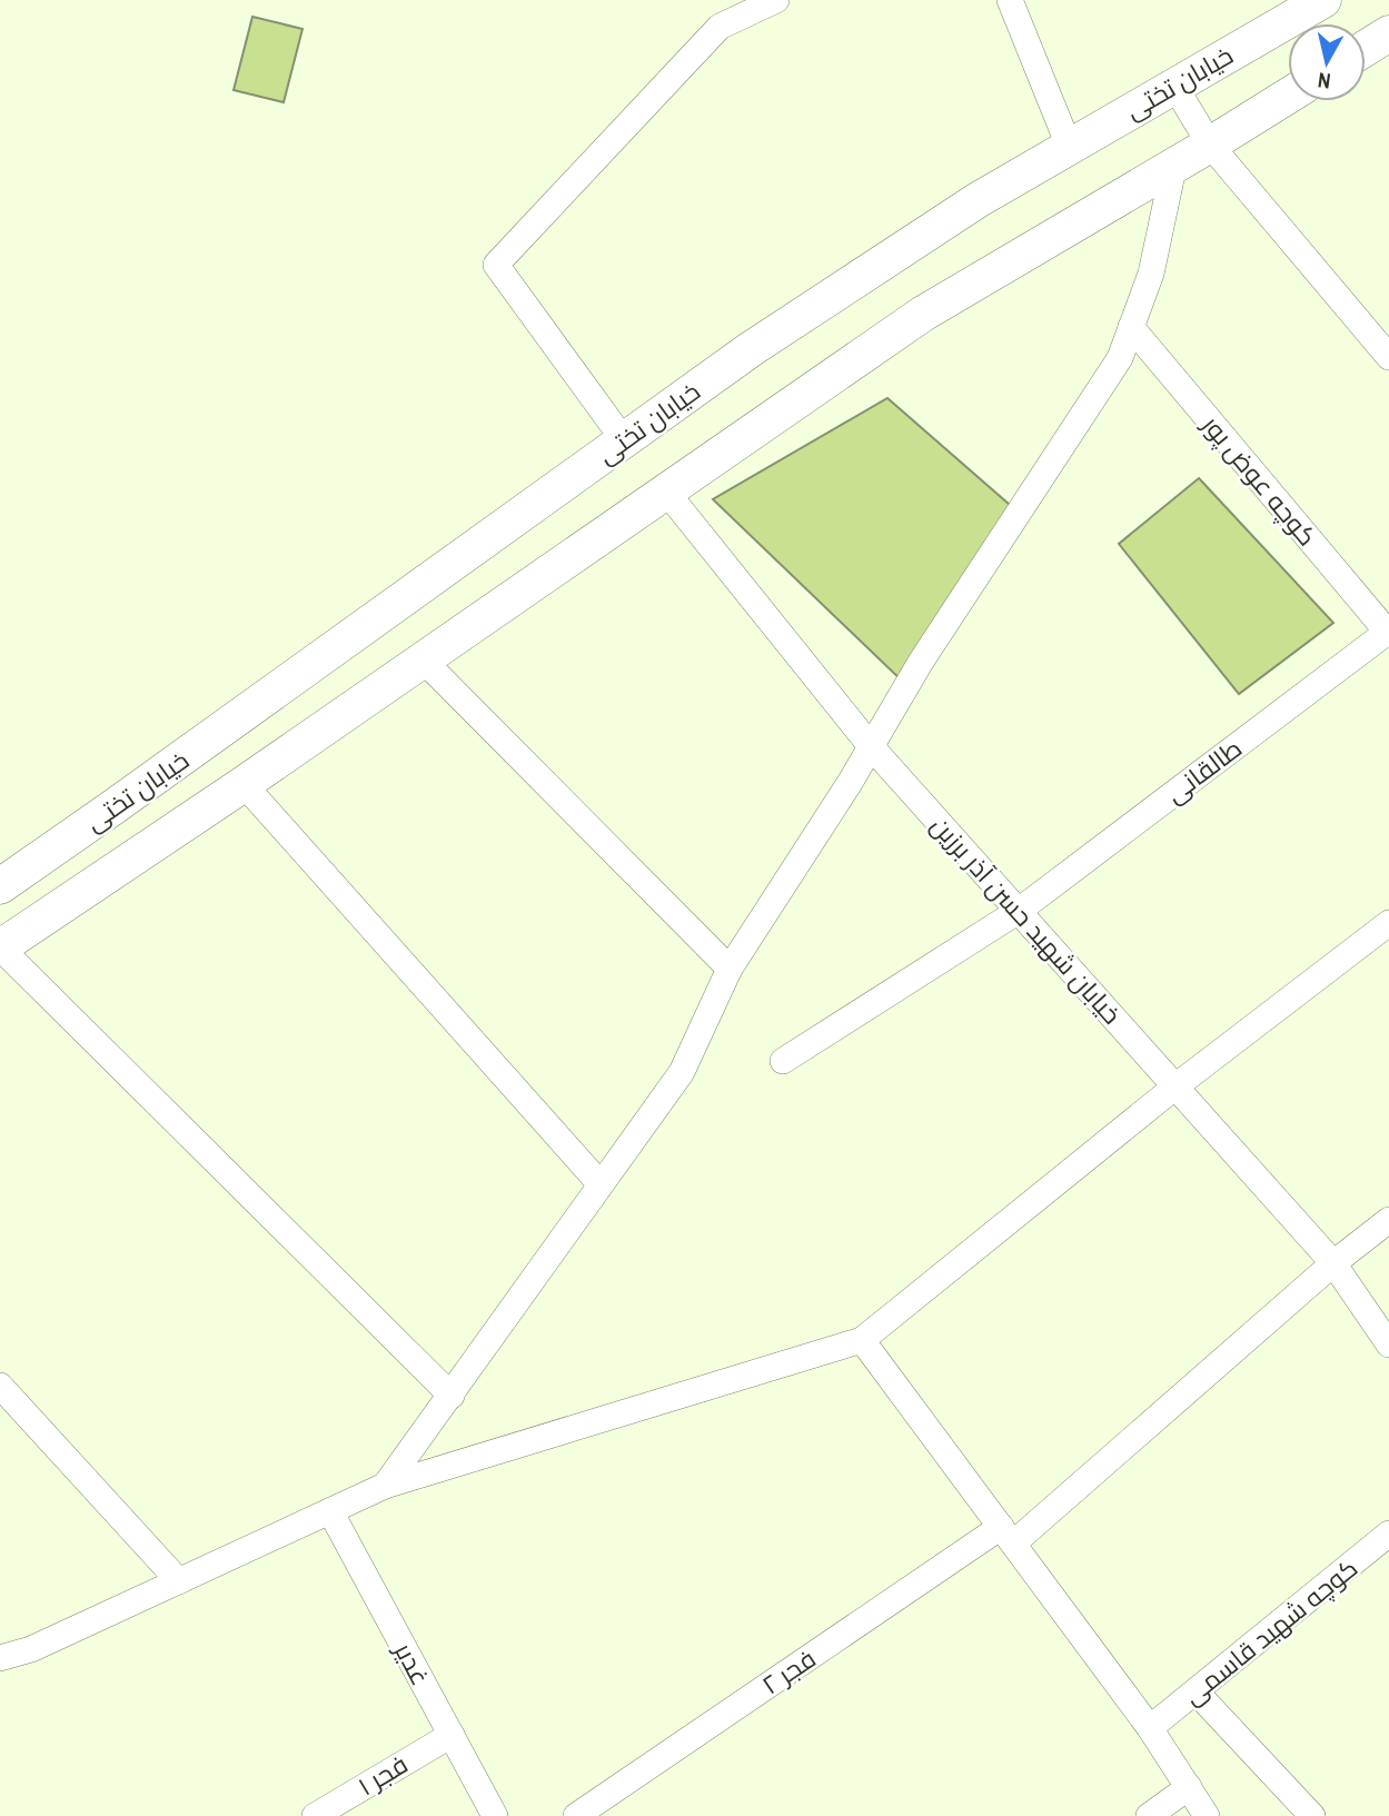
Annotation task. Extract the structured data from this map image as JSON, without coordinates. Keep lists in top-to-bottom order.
{
  "streets": {
    "main road": ["خیابان تختی"],
    "street": [
      "کوچه عوض پور",
      "طالقانی",
      "خیابان شهید حسن آذر برزین",
      "کوچه شهید قاسمی",
      "غدیر",
      "فجر ۲",
      "فجر ۱"
    ]
  },
  "crossings": [
    ["خیابان تختی", "خیابان شهید حسن آذر برزین"],
    ["کوچه عوض پور", "طالقانی"],
    ["طالقانی", "خیابان شهید حسن آذر برزین"],
    ["خیابان شهید حسن آذر برزین", "فجر ۲"],
    ["غدیر", "فجر ۱"]
  ],
  "north": "bottom"
}
